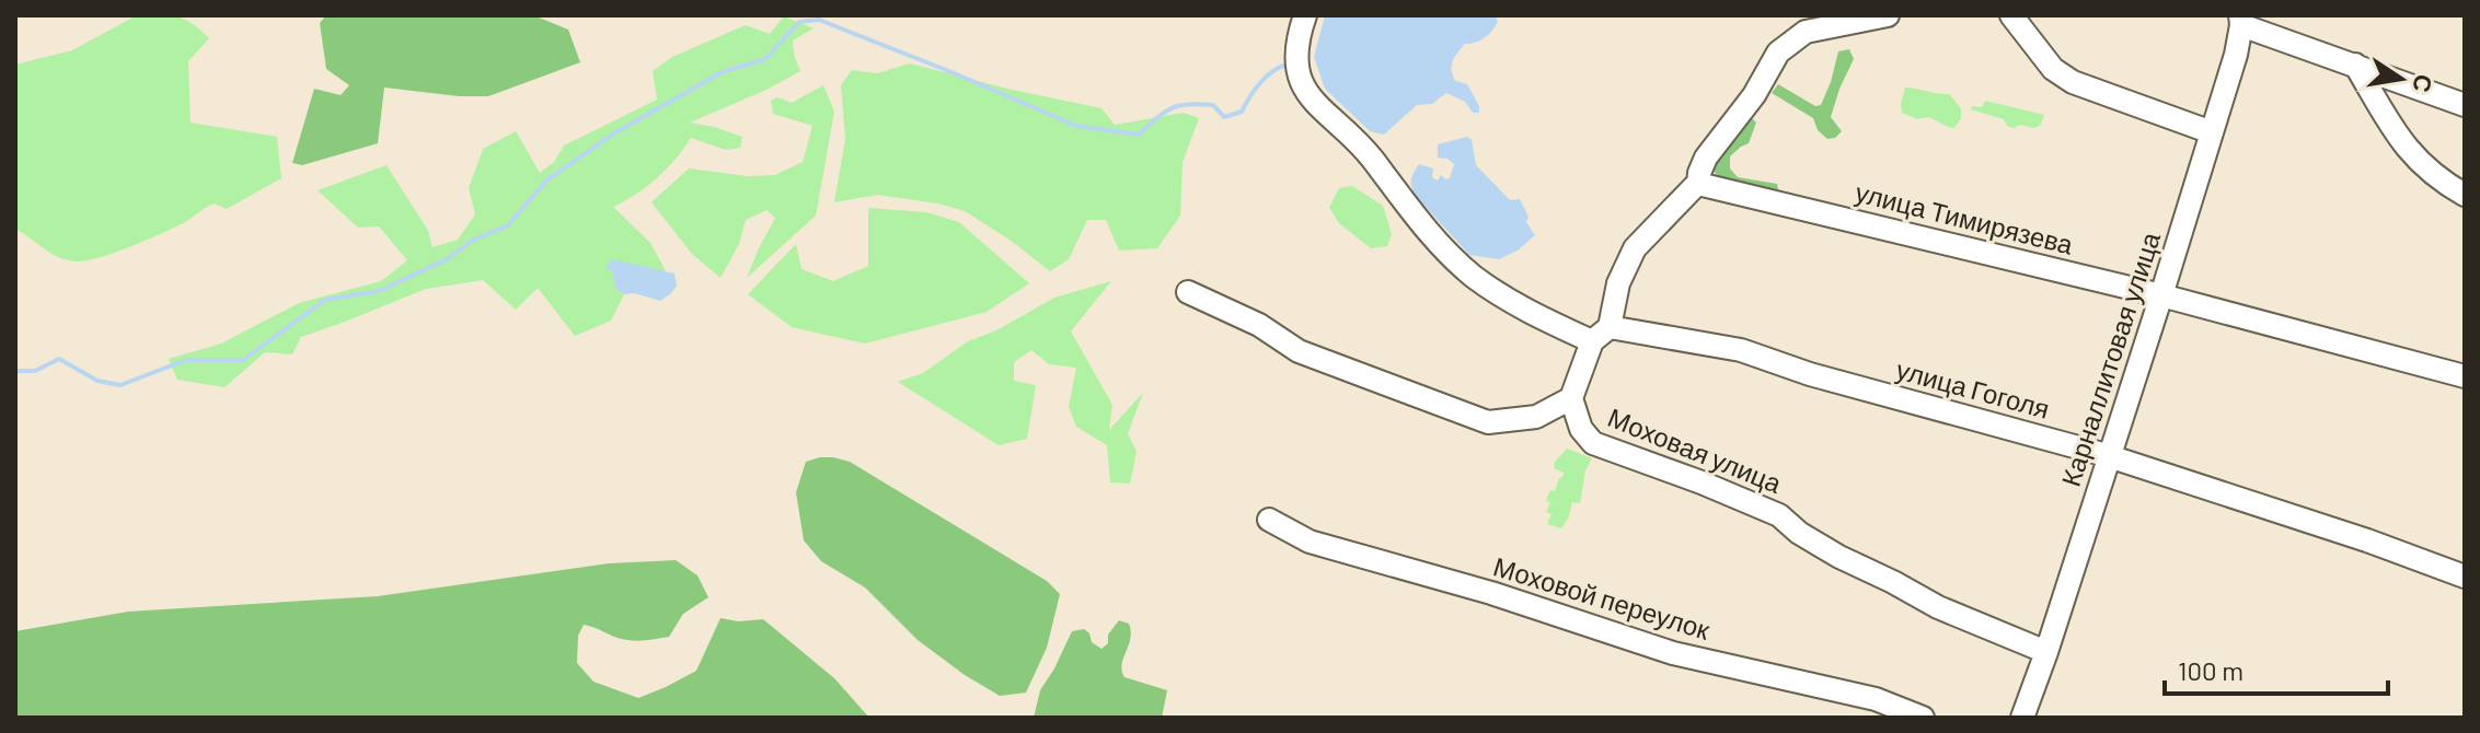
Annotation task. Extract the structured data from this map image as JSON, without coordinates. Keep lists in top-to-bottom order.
{
  "streets": {
    "street": [
      "улица Тимирязева",
      "Карналлитовая улица",
      "улица Гоголя",
      "Моховая улица",
      "Моховой переулок"
    ]
  },
  "crossings": [
    ["улица Тимирязева", "Карналлитовая улица"],
    ["Карналлитовая улица", "улица Гоголя"],
    ["Карналлитовая улица", "Моховая улица"]
  ],
  "scale_bar": "100 m",
  "north": "right"
}
